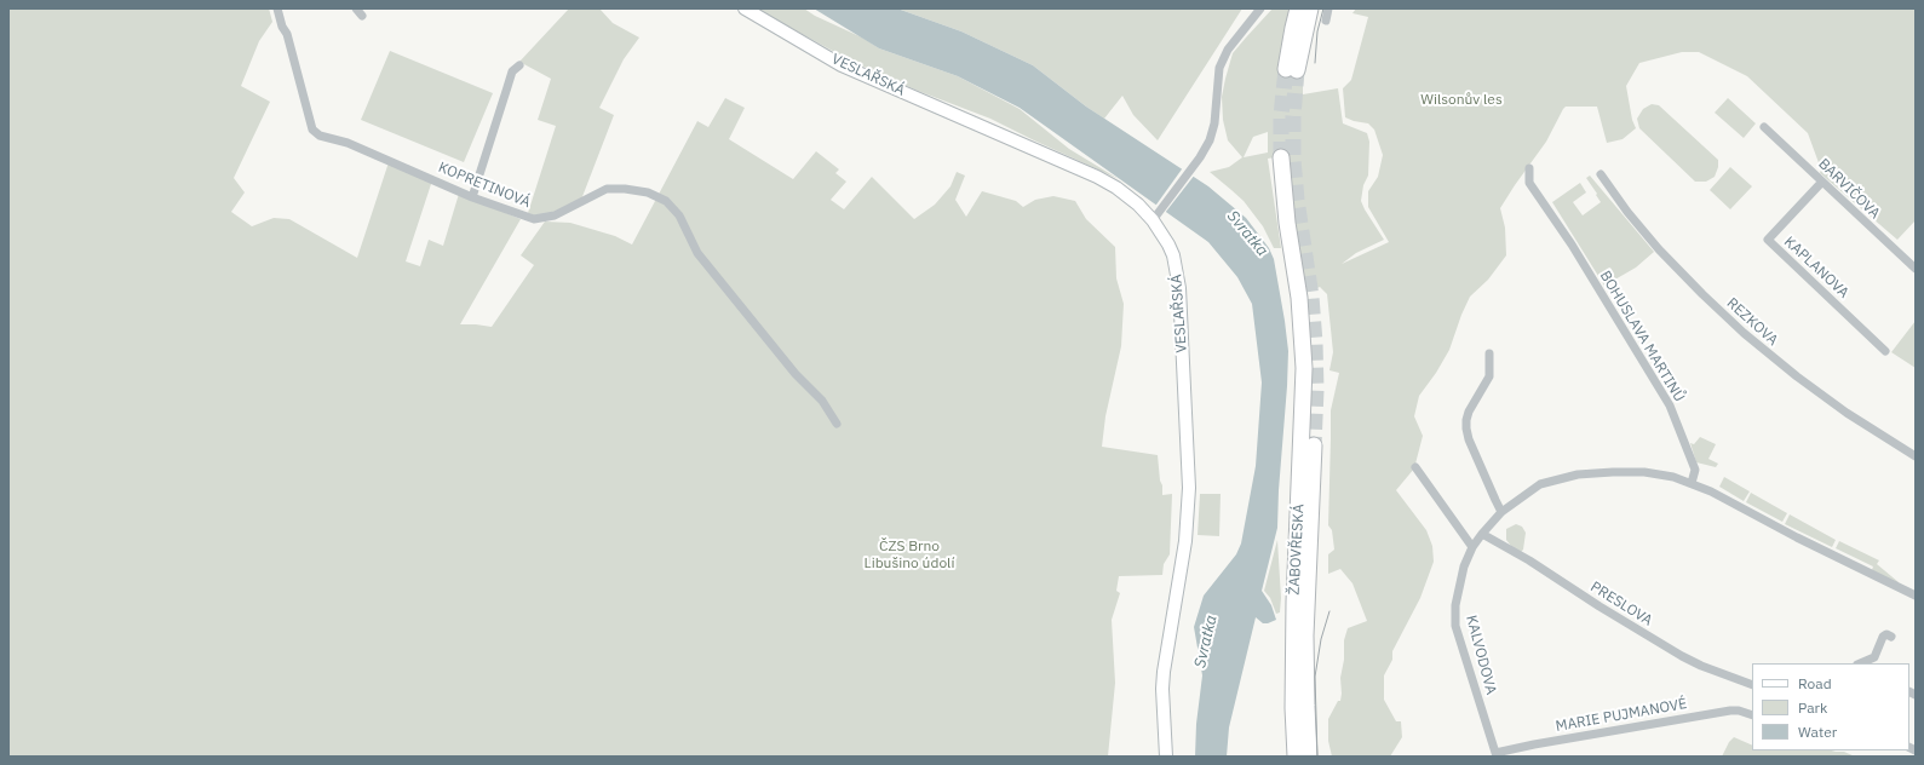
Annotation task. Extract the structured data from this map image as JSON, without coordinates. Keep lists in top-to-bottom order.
{
  "streets": {
    "highway": ["ŽABOVŘESKÁ"],
    "street": [
      "VESLAŘSKÁ",
      "KOPRETINOVÁ",
      "BARVIČOVA",
      "KAPLANOVA",
      "REZKOVA",
      "BOHUSLAVA MARTINŮ",
      "PRESLOVA",
      "KALVODOVA",
      "MARIE PUJMANOVÉ"
    ]
  },
  "crossings": [
    ["BARVIČOVA", "KAPLANOVA"],
    ["BOHUSLAVA MARTINŮ", "KALVODOVA"],
    ["PRESLOVA", "KALVODOVA"],
    ["KALVODOVA", "MARIE PUJMANOVÉ"]
  ],
  "water": ["Svratka"],
  "parks": ["Wilsonův les", "ČZS Brno Libušino údolí"],
  "legend": ["Road", "Park", "Water"]
}
